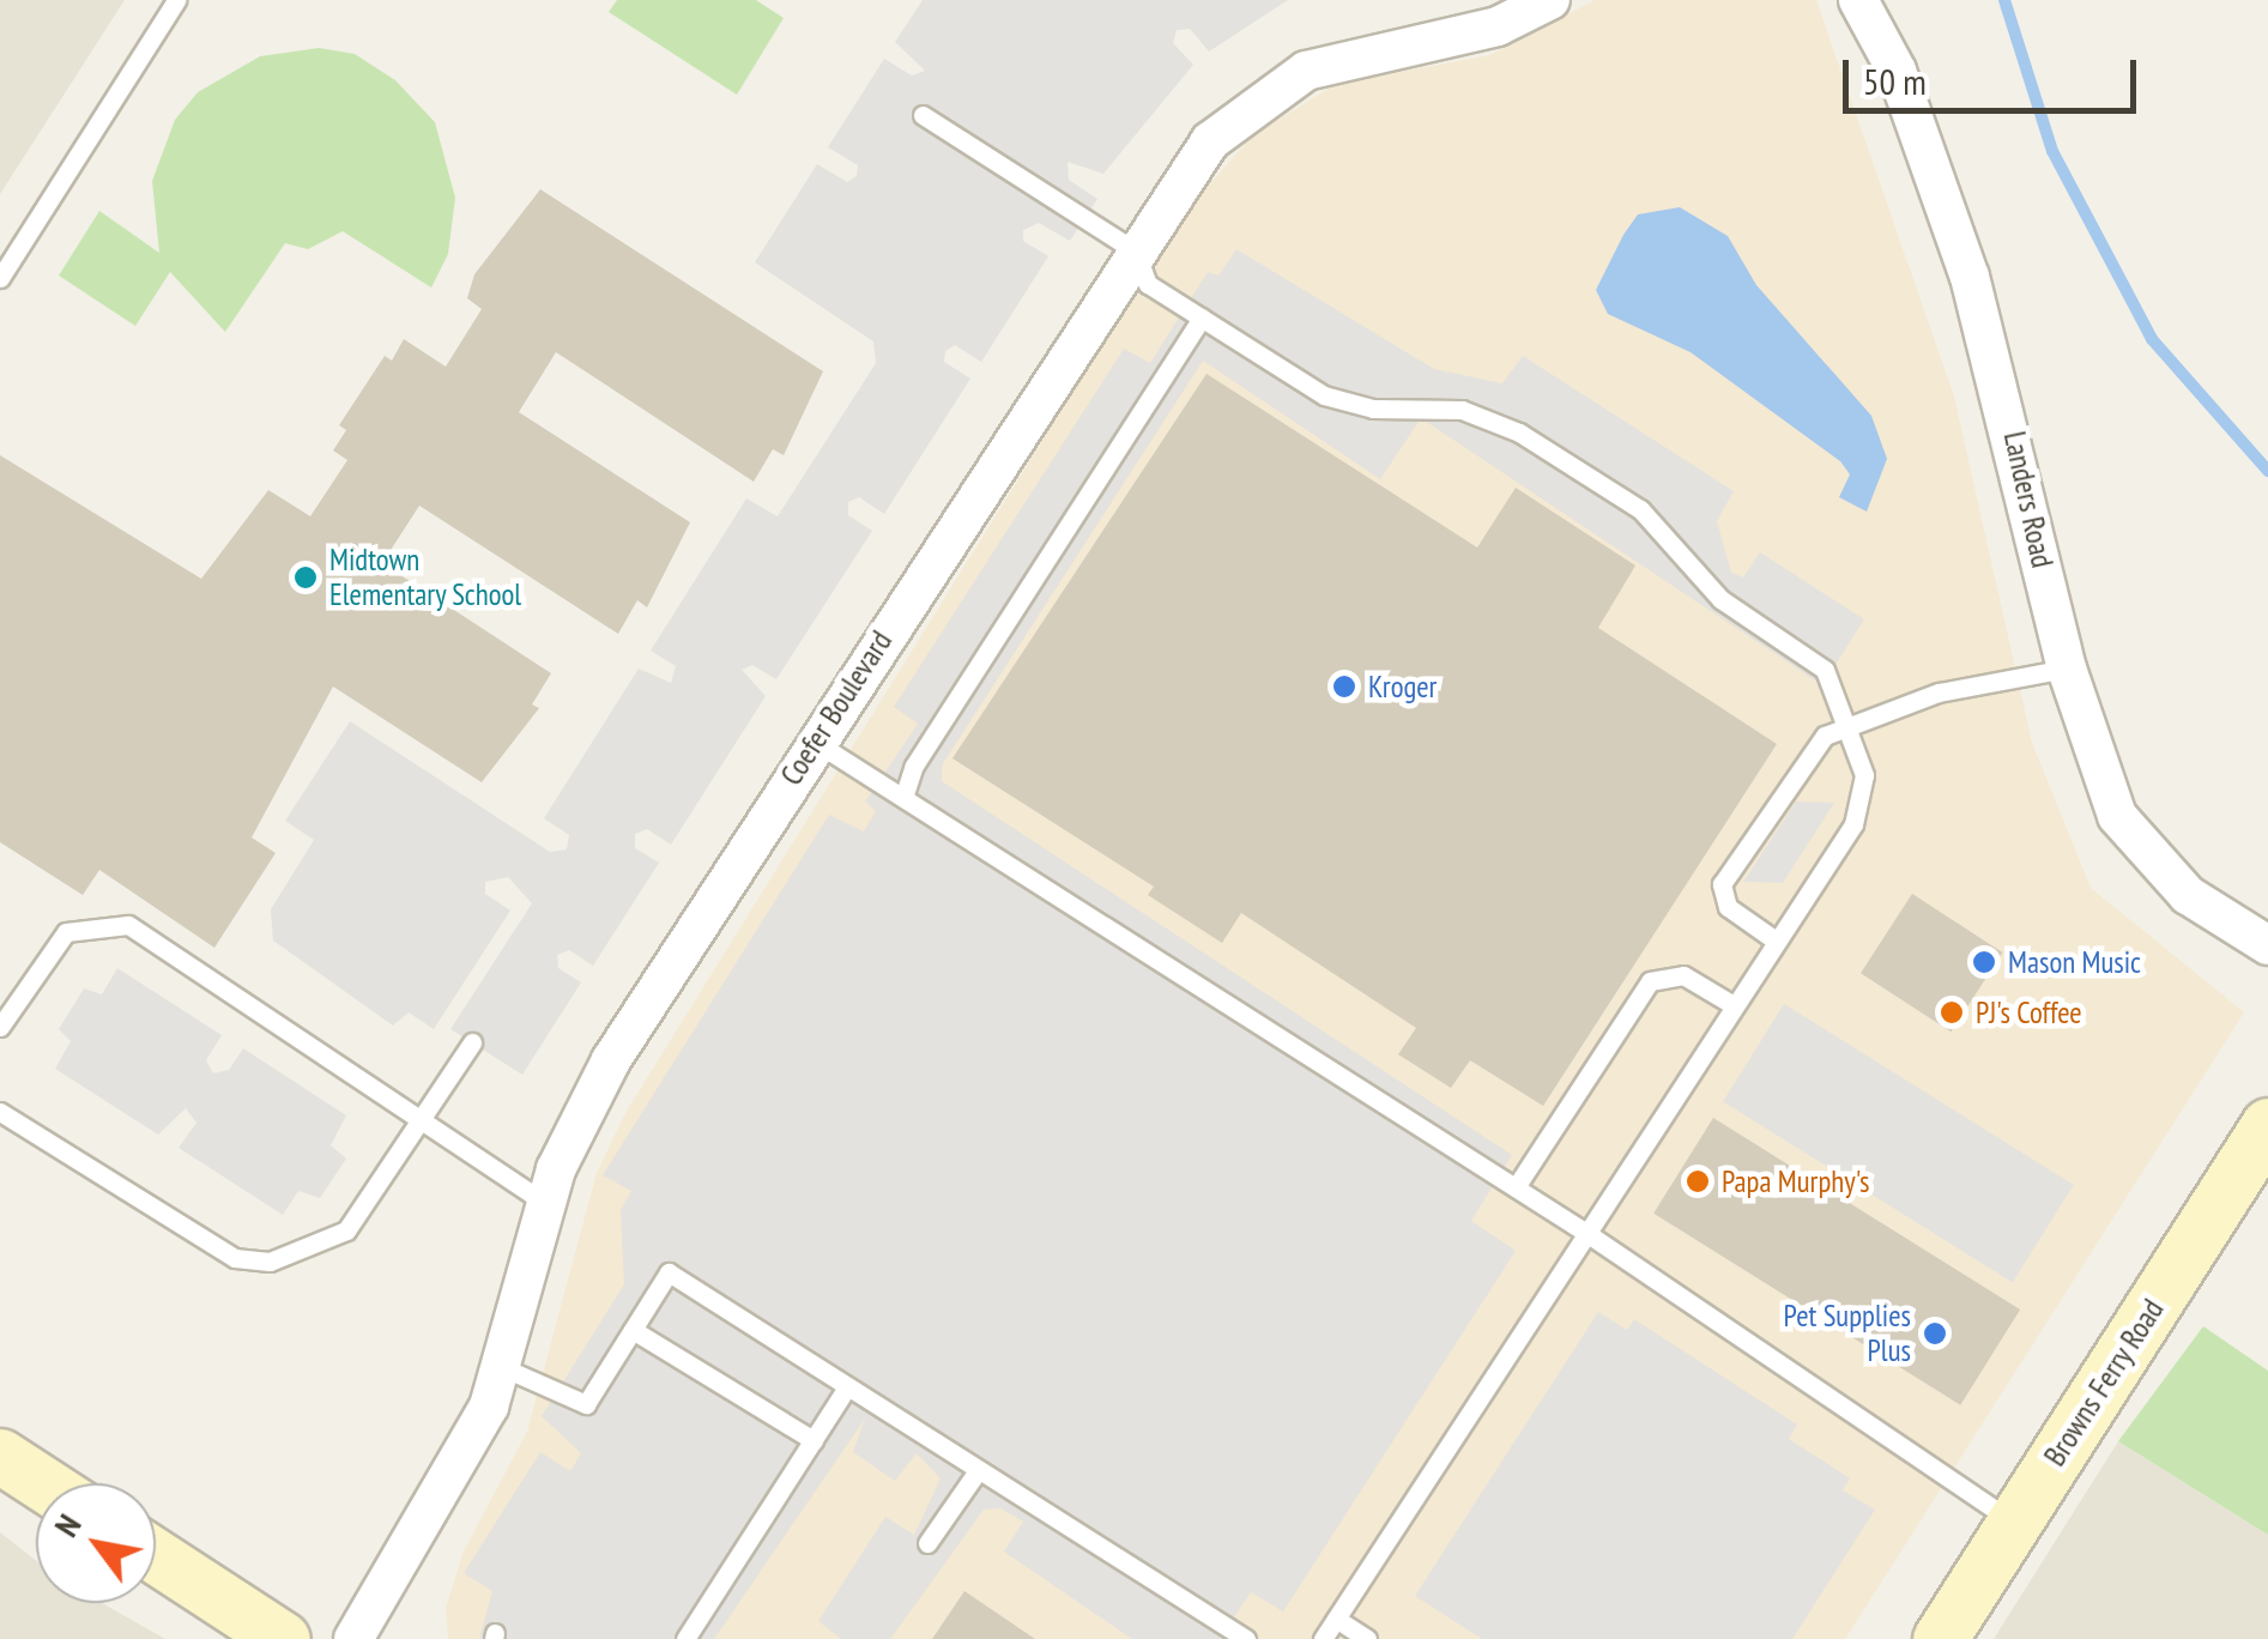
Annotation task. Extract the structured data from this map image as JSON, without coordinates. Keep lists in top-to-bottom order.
{
  "streets": {
    "main road": ["Browns Ferry Road"],
    "street": ["Landers Road", "Coefer Boulevard"]
  },
  "places": [
    "Midtown Elementary School",
    "Kroger",
    "Mason Music",
    "PJ's Coffee",
    "Papa Murphy's",
    "Pet Supplies Plus"
  ],
  "scale_bar": "50 m",
  "north": "top left"
}
